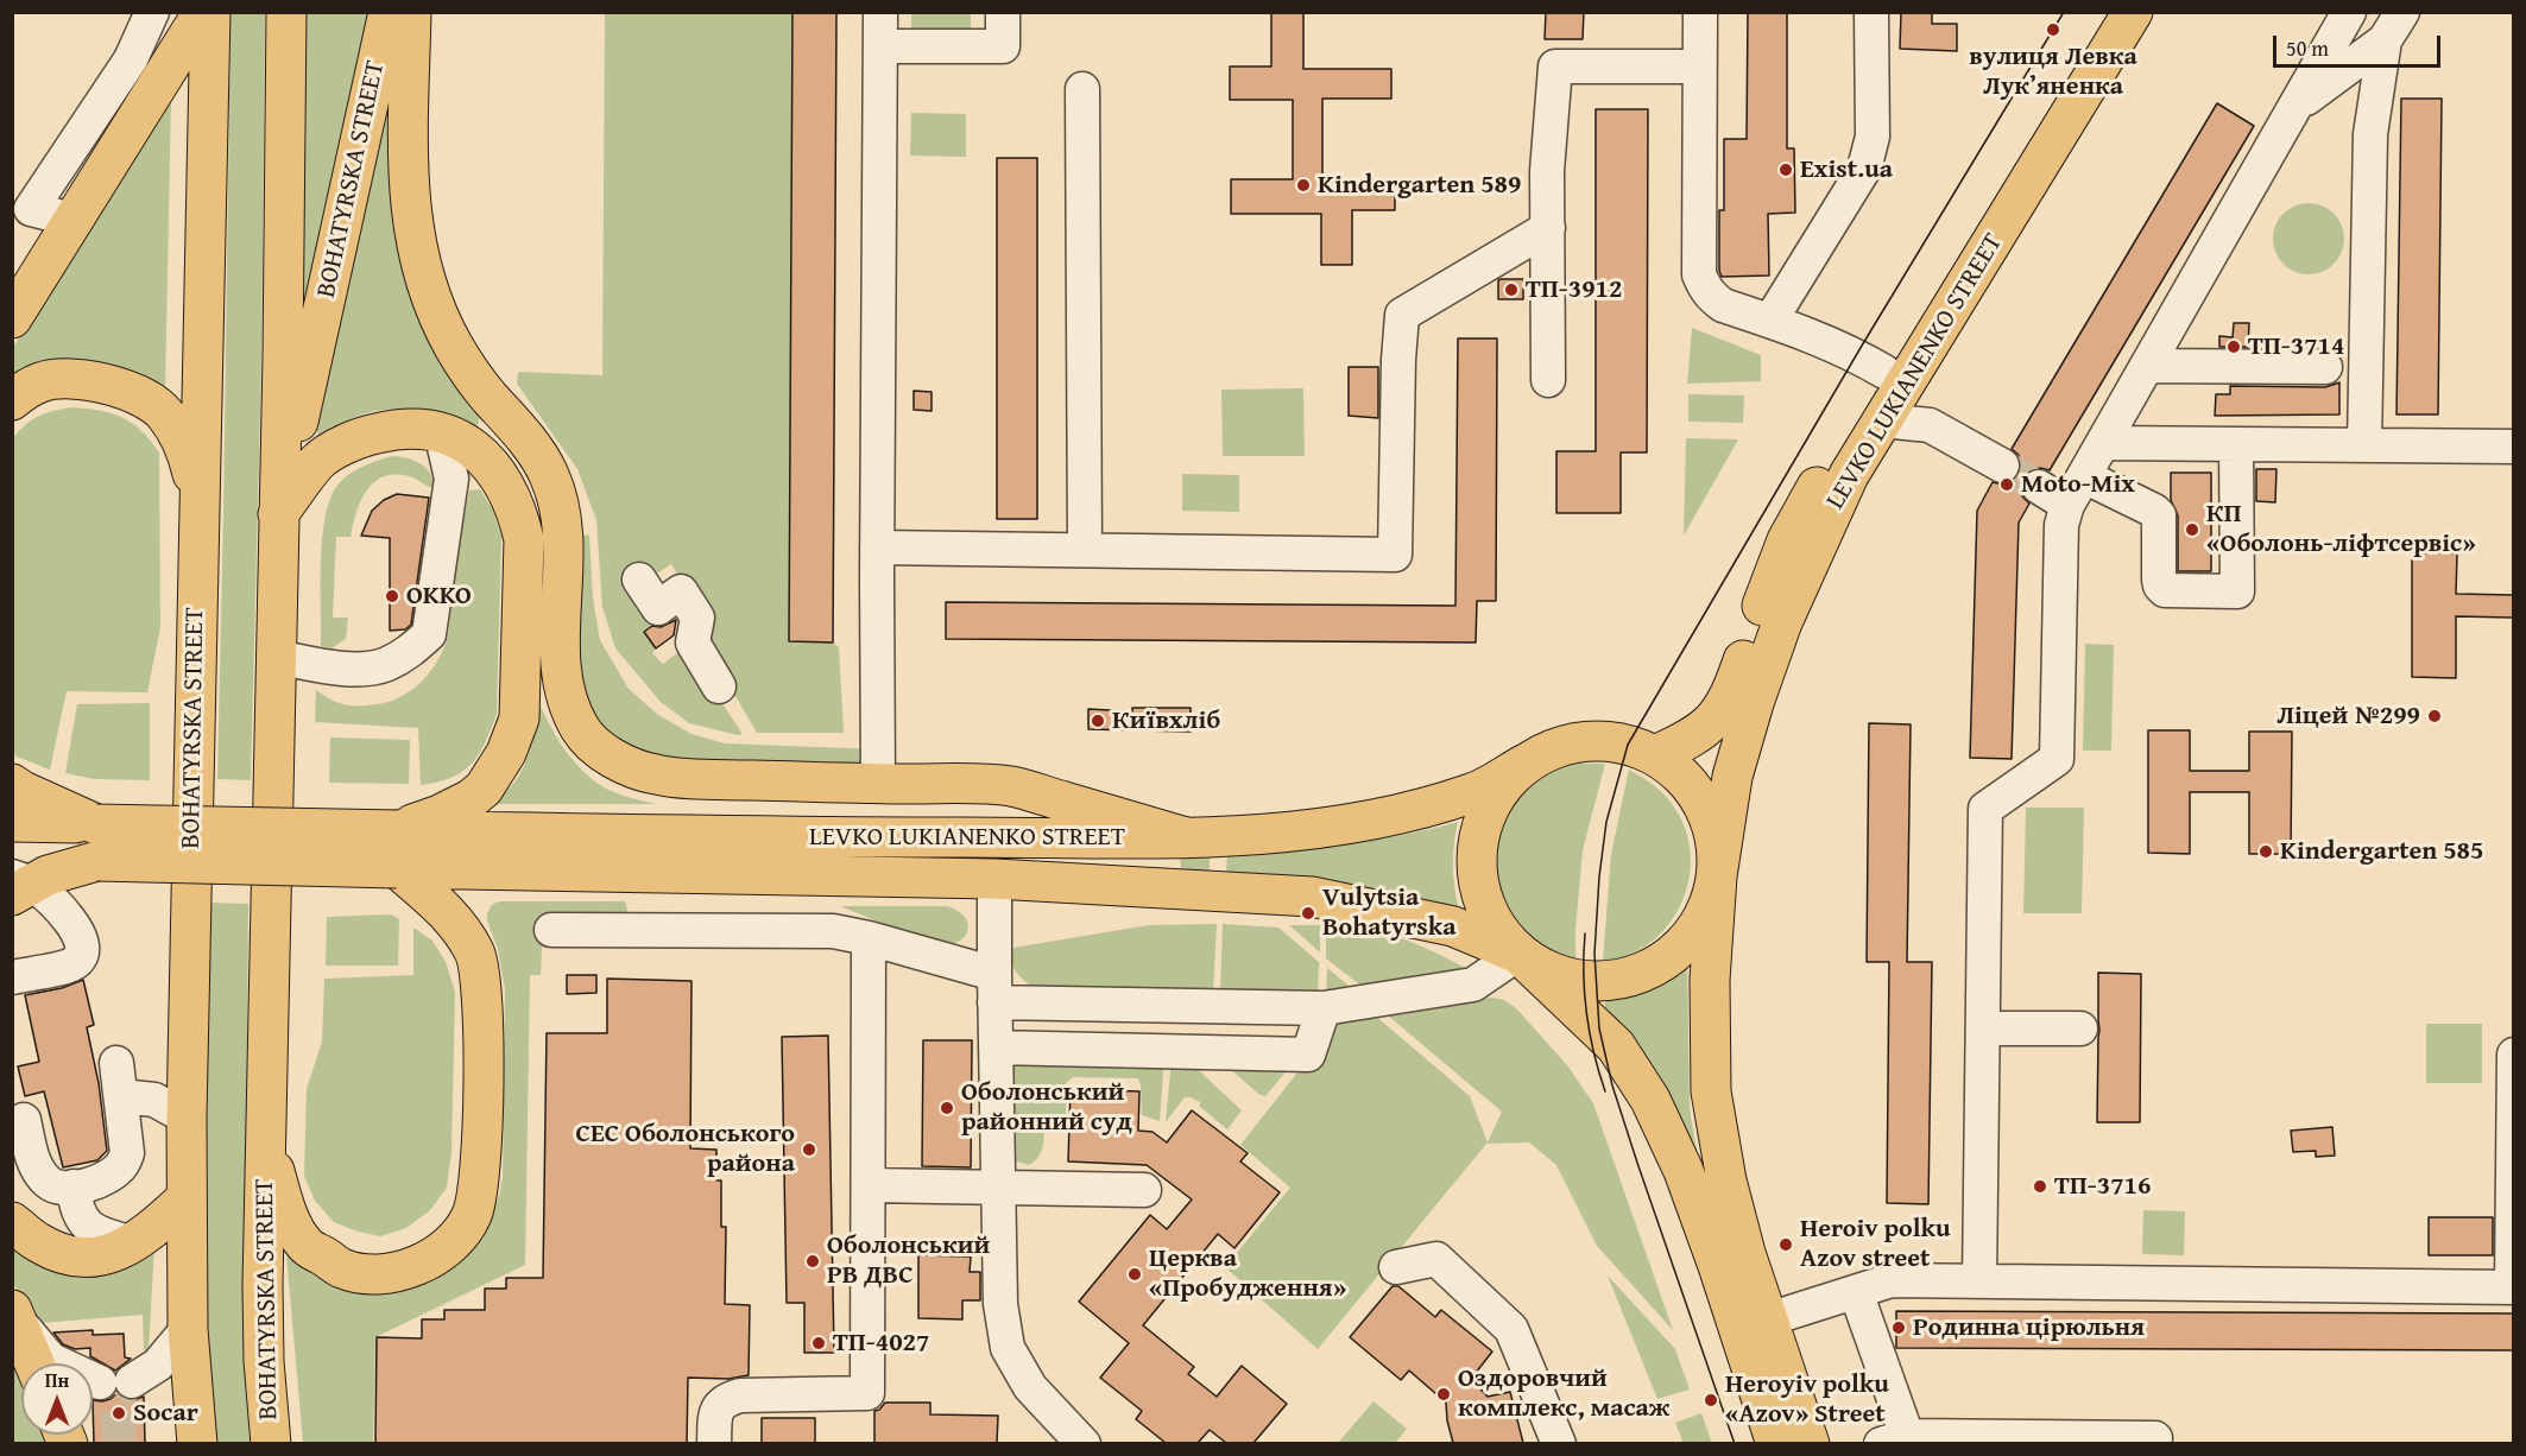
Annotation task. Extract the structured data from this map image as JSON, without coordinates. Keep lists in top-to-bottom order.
{
  "streets": {
    "main road": ["BOHATYRSKA STREET", "LEVKO LUKIANENKO STREET"]
  },
  "crossings": [
    ["BOHATYRSKA STREET", "LEVKO LUKIANENKO STREET"]
  ],
  "places": [
    "вулиця Левка Лукʼяненка",
    "Exist.ua",
    "Kindergarten 589",
    "ТП-3912",
    "ТП-3714",
    "Moto-Mix",
    "КП «Оболонь-ліфтсервіс»",
    "OKKO",
    "Ліцей №299",
    "Київхліб",
    "Kindergarten 585",
    "Vulytsia Bohatyrska",
    "Оболонський районний суд",
    "СЕС Оболонського района",
    "ТП-3716",
    "Heroiv polku Azov street",
    "Оболонський РВ ДВС",
    "Церква «Пробудження»",
    "Родинна цірюльня",
    "ТП-4027",
    "Оздоровчий комплекс, масаж",
    "Heroyiv polku «Azov» Street",
    "Socar"
  ],
  "scale_bar": "50 m",
  "north": "top"
}
